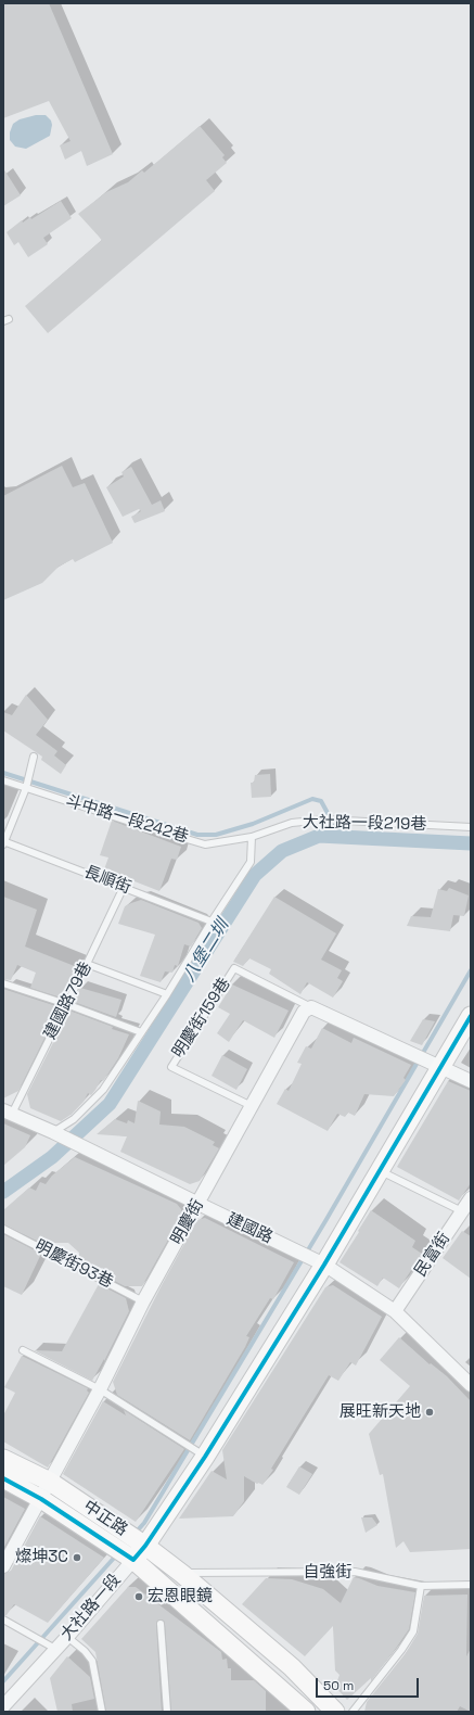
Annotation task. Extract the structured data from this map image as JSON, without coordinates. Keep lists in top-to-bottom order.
{
  "streets": {
    "street": [
      "明慶街",
      "建國路",
      "民富街",
      "中正路",
      "大社路一段"
    ],
    "lane": [
      "斗中路一段242巷",
      "大社路一段219巷",
      "長順街",
      "建國路79巷",
      "明慶街159巷",
      "明慶街93巷",
      "自強街"
    ]
  },
  "crossings": [
    ["斗中路一段242巷", "大社路一段219巷"],
    ["長順街", "建國路79巷"],
    ["建國路79巷", "建國路"],
    ["明慶街159巷", "明慶街"],
    ["明慶街", "建國路"],
    ["明慶街", "明慶街93巷"],
    ["明慶街", "中正路"],
    ["建國路", "民富街"],
    ["建國路", "大社路一段"],
    ["中正路", "自強街"],
    ["中正路", "大社路一段"]
  ],
  "water": ["八堡二圳"],
  "places": ["展旺新天地", "燦坤3C", "宏恩眼鏡"],
  "scale_bar": "50 m"
}
